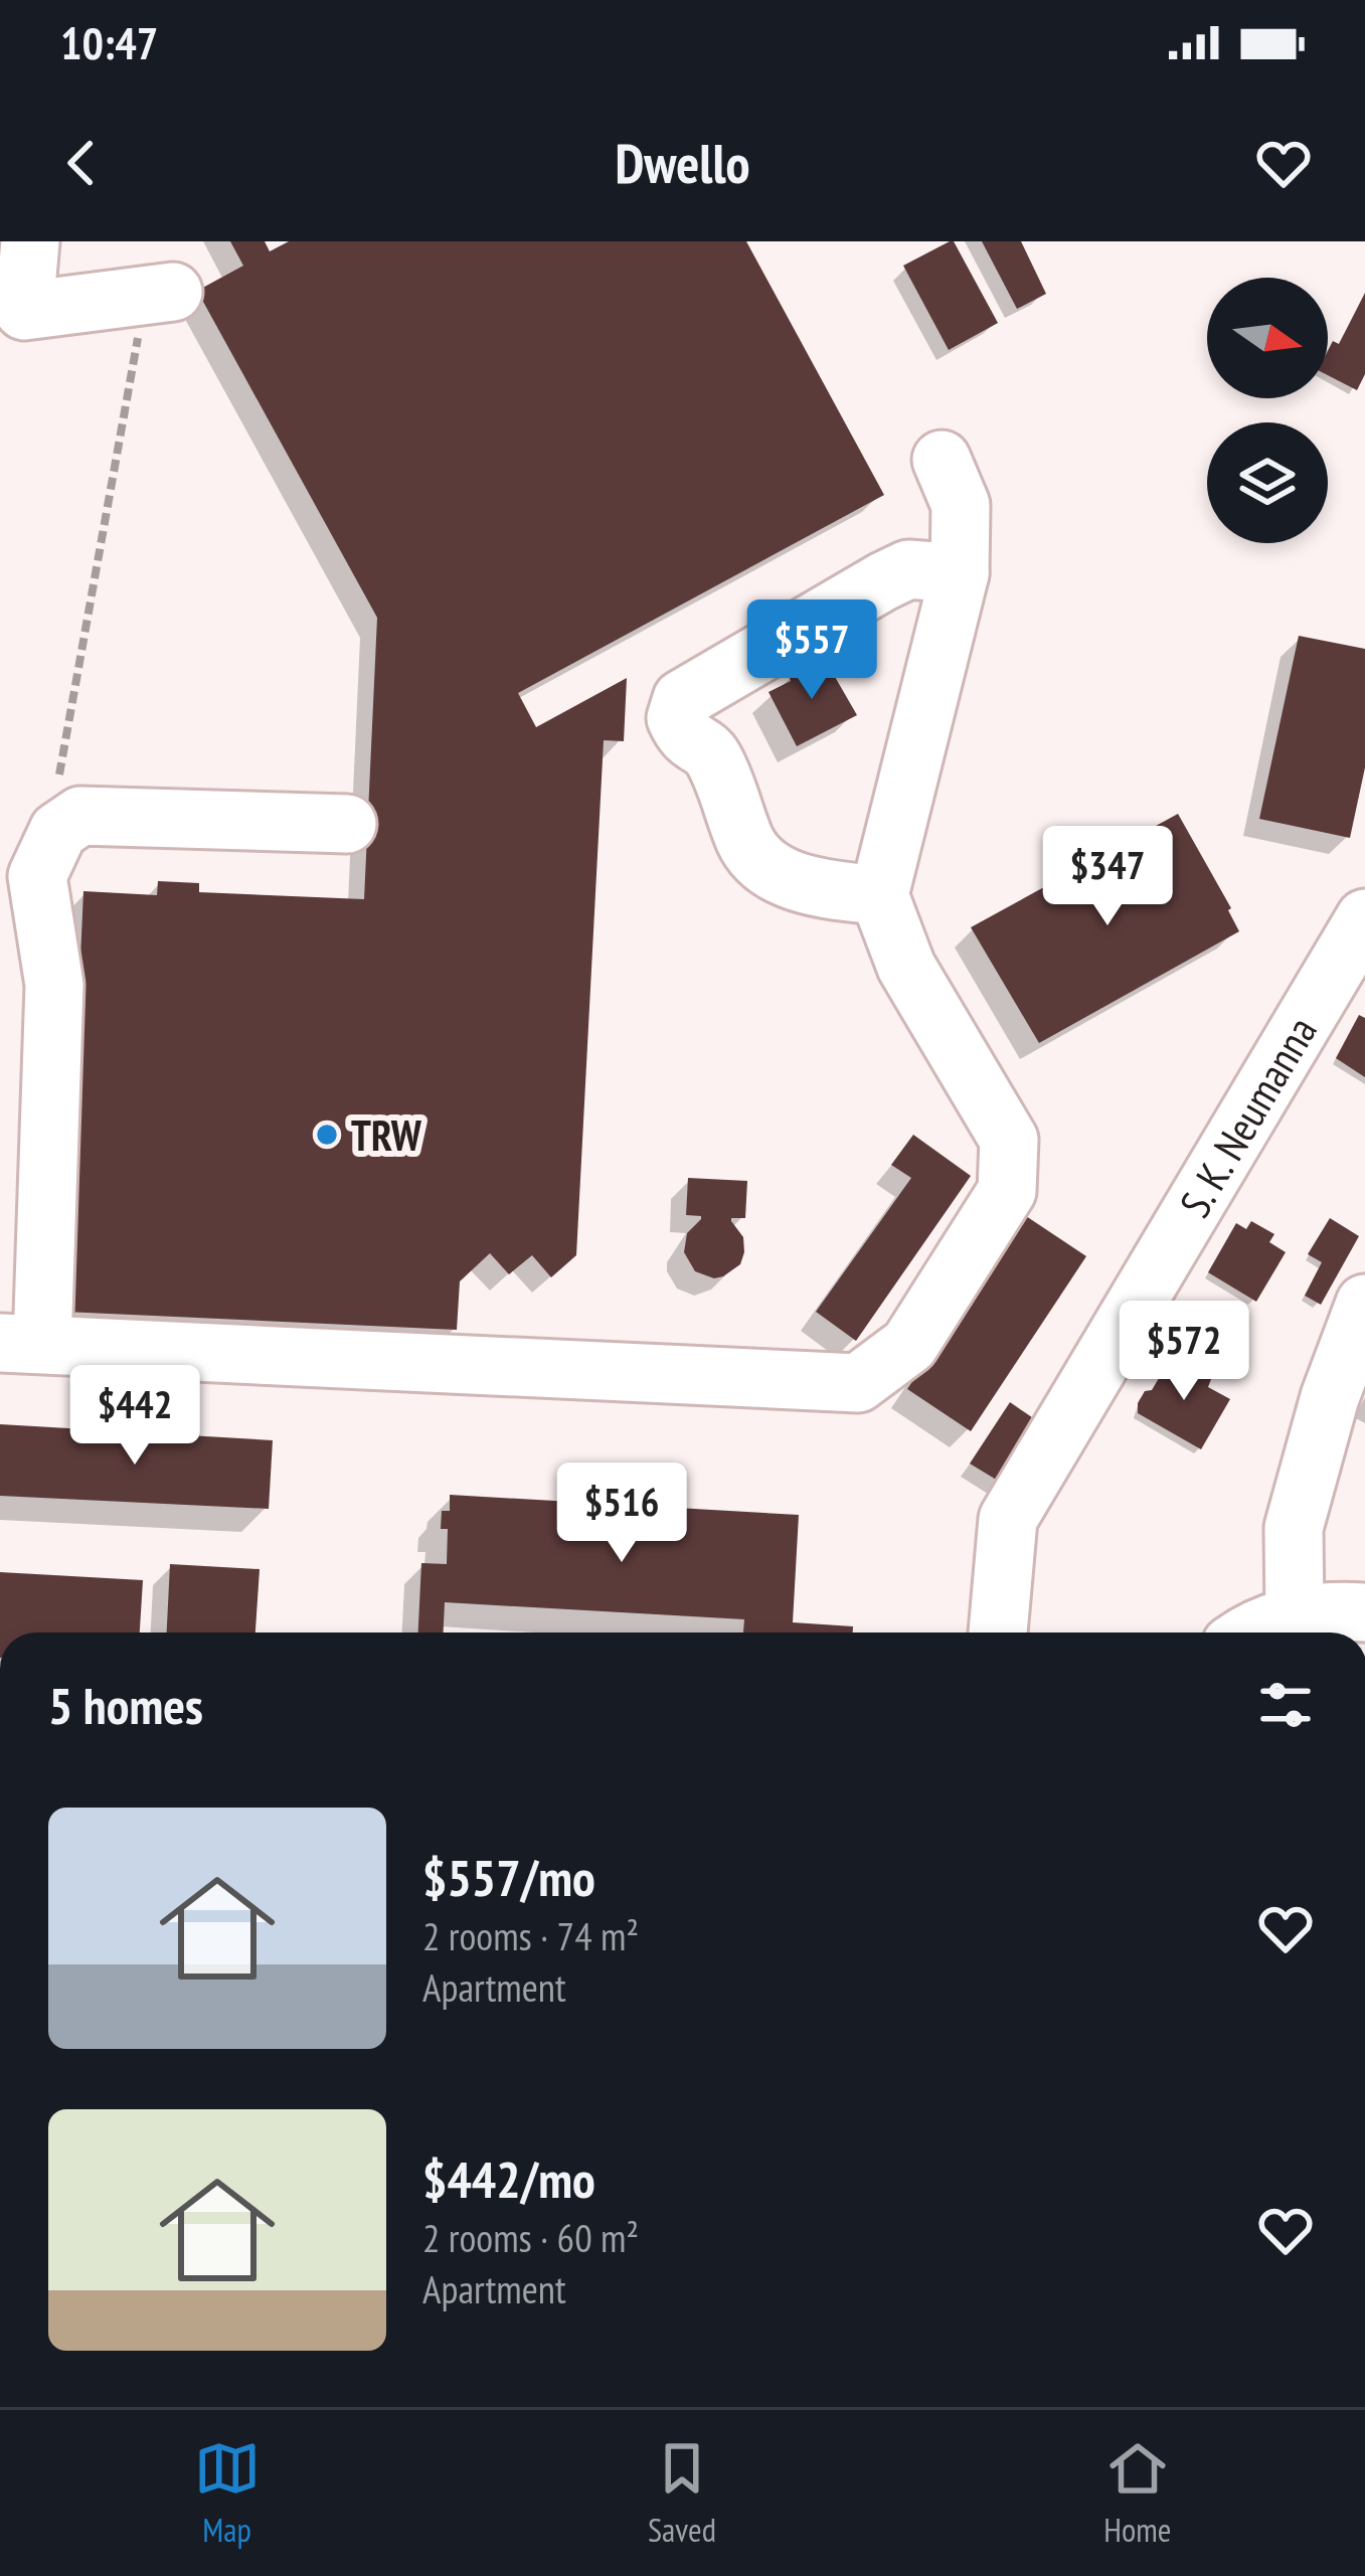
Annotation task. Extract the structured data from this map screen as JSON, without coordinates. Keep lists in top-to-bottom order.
{
  "streets": {
    "street": ["S. K. Neumanna"]
  },
  "places": ["TRW"],
  "north": "right",
  "page": {
    "status": "10:47",
    "header": "Dwello",
    "price": [
      "$557",
      "$347",
      "$572",
      "$442",
      "$516"
    ],
    "heading": "5 homes",
    "list": [
      {
        "name": "$557/mo",
        "note": "2 rooms · 74 m² · Apartment"
      },
      {
        "name": "$442/mo",
        "note": "2 rooms · 60 m² · Apartment"
      }
    ],
    "tabs": ["Map", "Saved", "Home"]
  }
}
